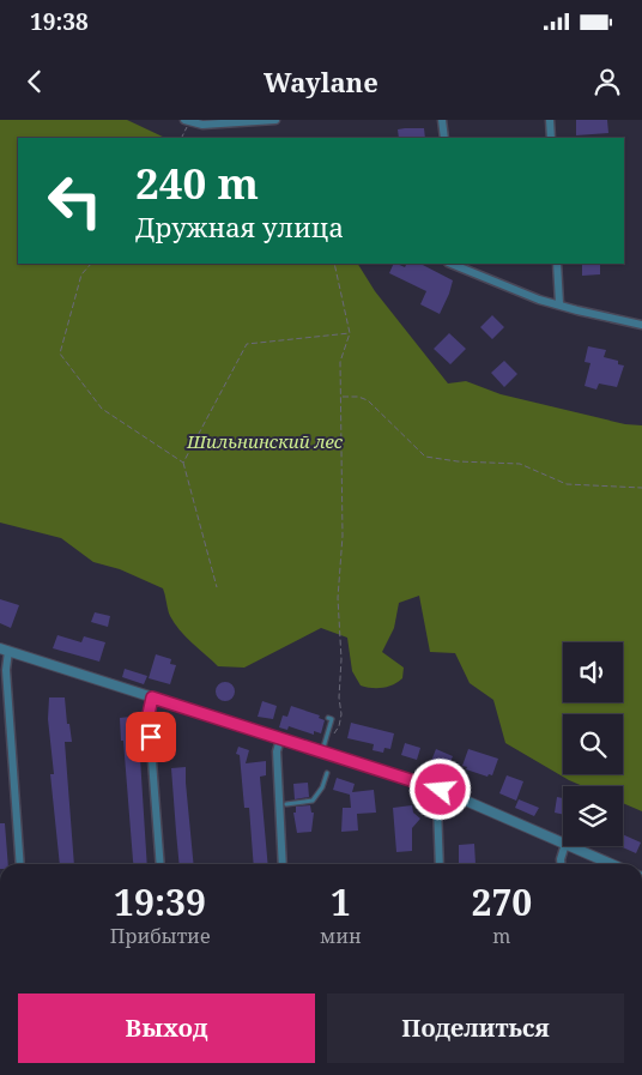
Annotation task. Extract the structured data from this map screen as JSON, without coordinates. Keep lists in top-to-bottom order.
{
  "parks": ["Шильнинский лес"],
  "page": {
    "status": "19:38",
    "header": "Waylane",
    "turn": ["240 m", "Дружная улица"],
    "eta": [
      "19:39",
      "Прибытие",
      "1",
      "мин",
      "270",
      "m"
    ],
    "buttons": ["Выход", "Поделиться"]
  }
}
